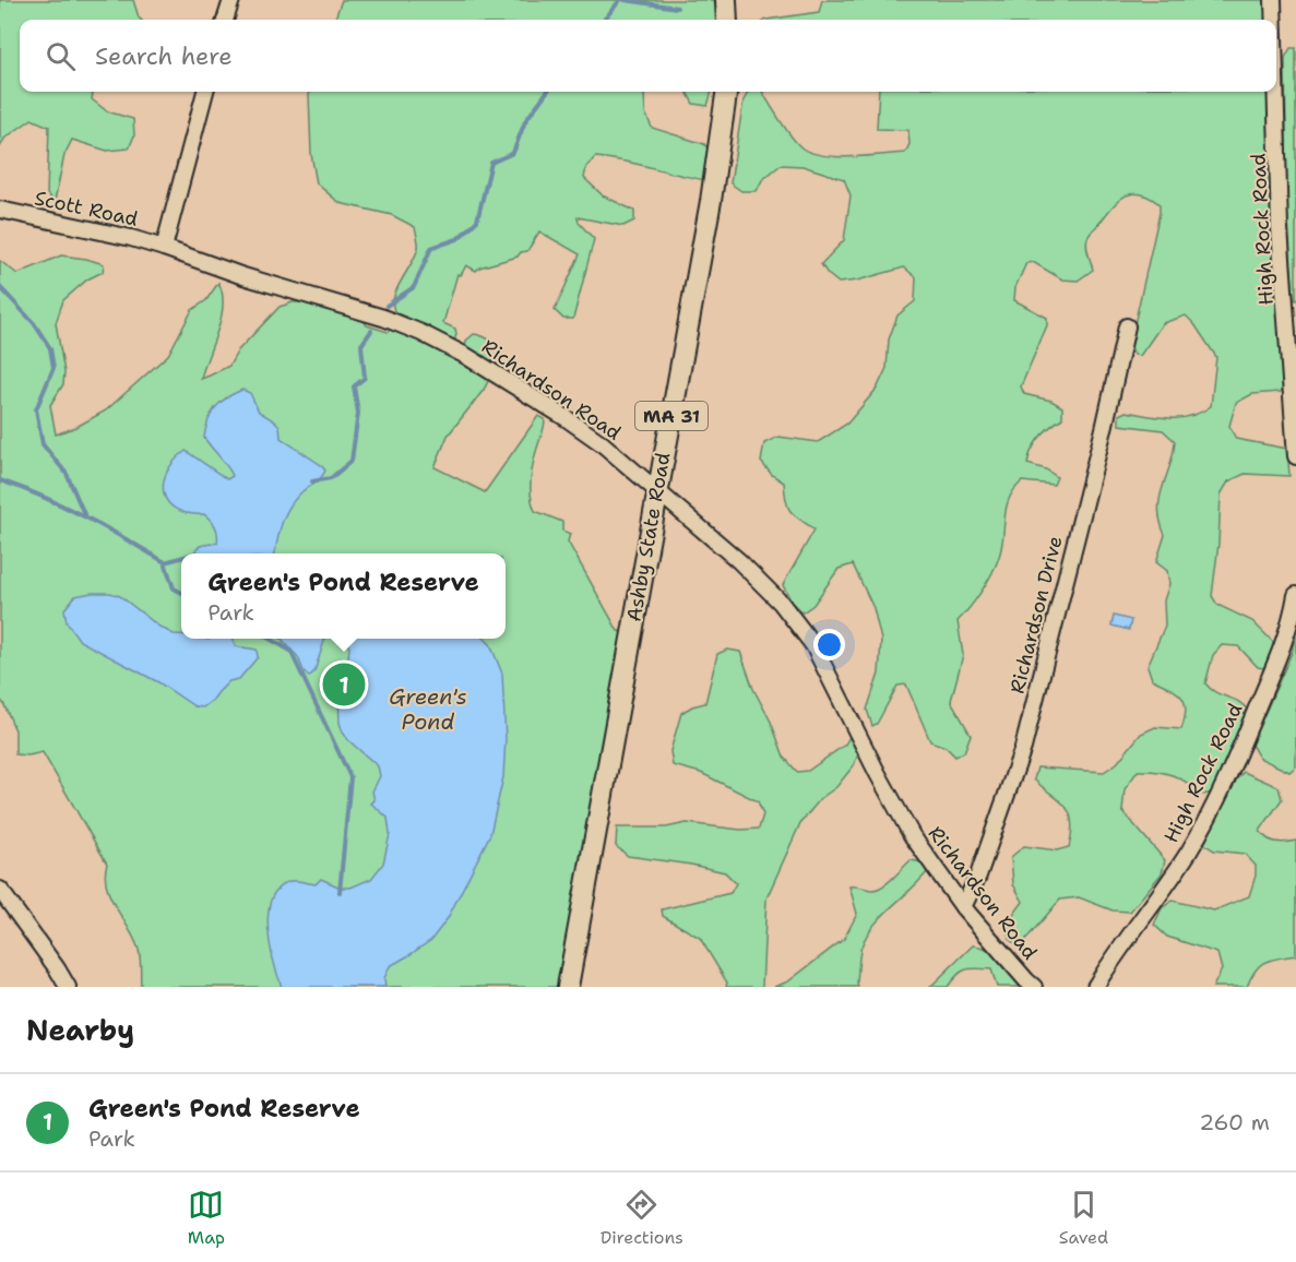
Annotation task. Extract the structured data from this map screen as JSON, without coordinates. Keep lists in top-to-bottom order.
{
  "streets": {
    "main road": ["MA 31", "Ashby State Road"],
    "street": [
      "Scott Road",
      "High Rock Road",
      "Richardson Road",
      "Richardson Drive"
    ]
  },
  "crossings": [
    ["Scott Road", "Richardson Road"],
    ["Richardson Road", "Ashby State Road"],
    ["Richardson Road", "Richardson Drive"]
  ],
  "water": ["Green's Pond"],
  "page": {
    "search": "Search here",
    "popup": ["Green's Pond Reserve", "Park"],
    "pins": "1",
    "heading": "Nearby",
    "list": [
      {
        "mark": "1",
        "name": "Green's Pond Reserve",
        "note": "Park",
        "value": "260 m"
      }
    ],
    "nav": ["Map", "Directions", "Saved"]
  }
}
